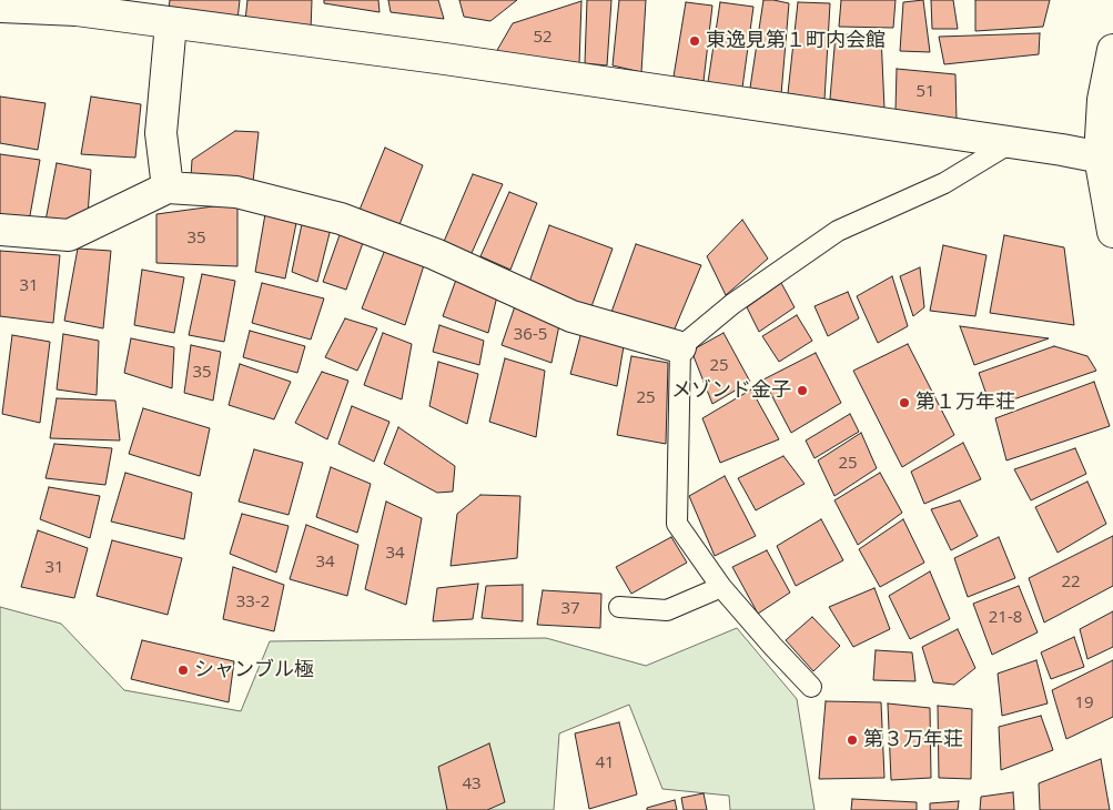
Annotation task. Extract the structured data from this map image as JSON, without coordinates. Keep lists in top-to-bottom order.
{
  "places": [
    "東逸見第１町内会館",
    "メゾンド金子",
    "第１万年荘",
    "シャンブル極",
    "第３万年荘"
  ],
  "house_numbers": [
    "52",
    "51",
    "35",
    "31",
    "36-5",
    "25",
    "35",
    "25",
    "25",
    "34",
    "34",
    "31",
    "22",
    "33-2",
    "37",
    "21-8",
    "19",
    "41",
    "43"
  ]
}
